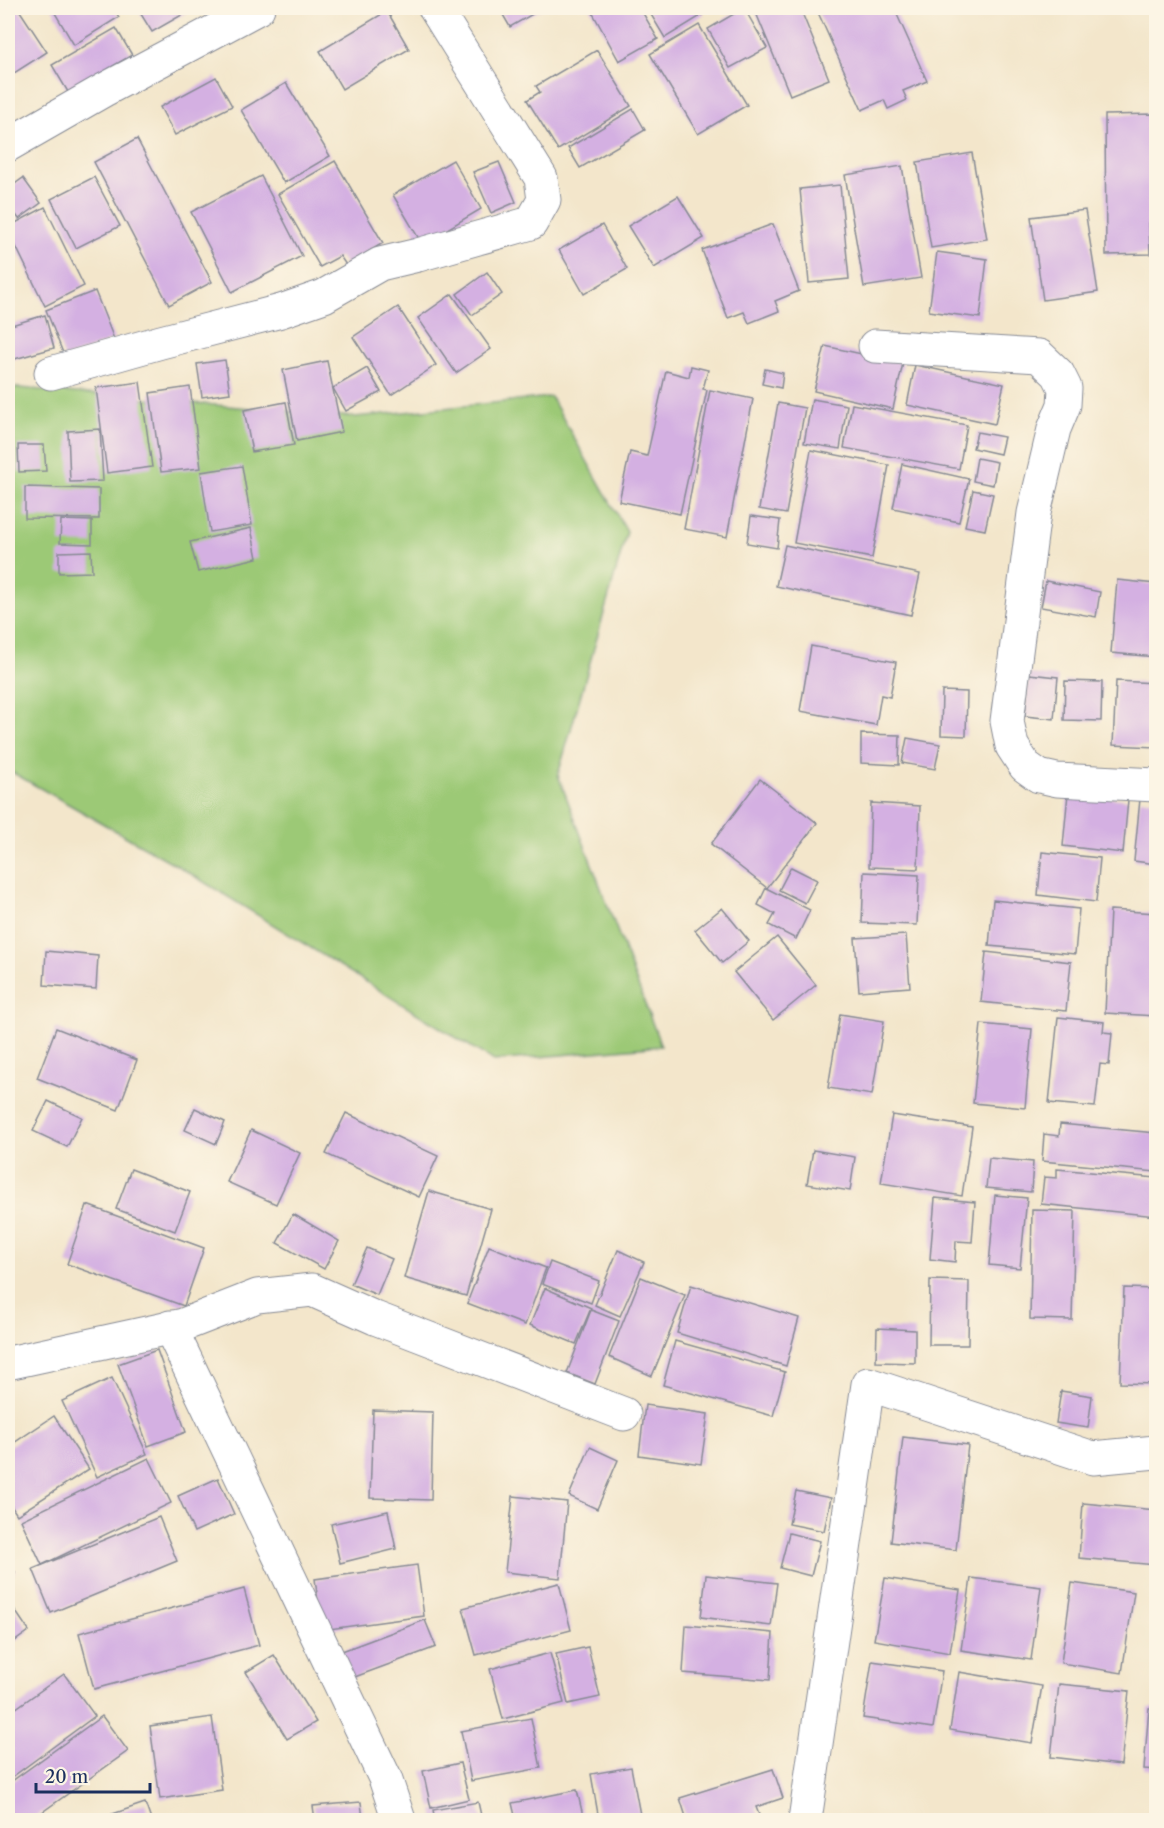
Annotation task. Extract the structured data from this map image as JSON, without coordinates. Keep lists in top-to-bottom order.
{
  "scale_bar": "20 m"
}
